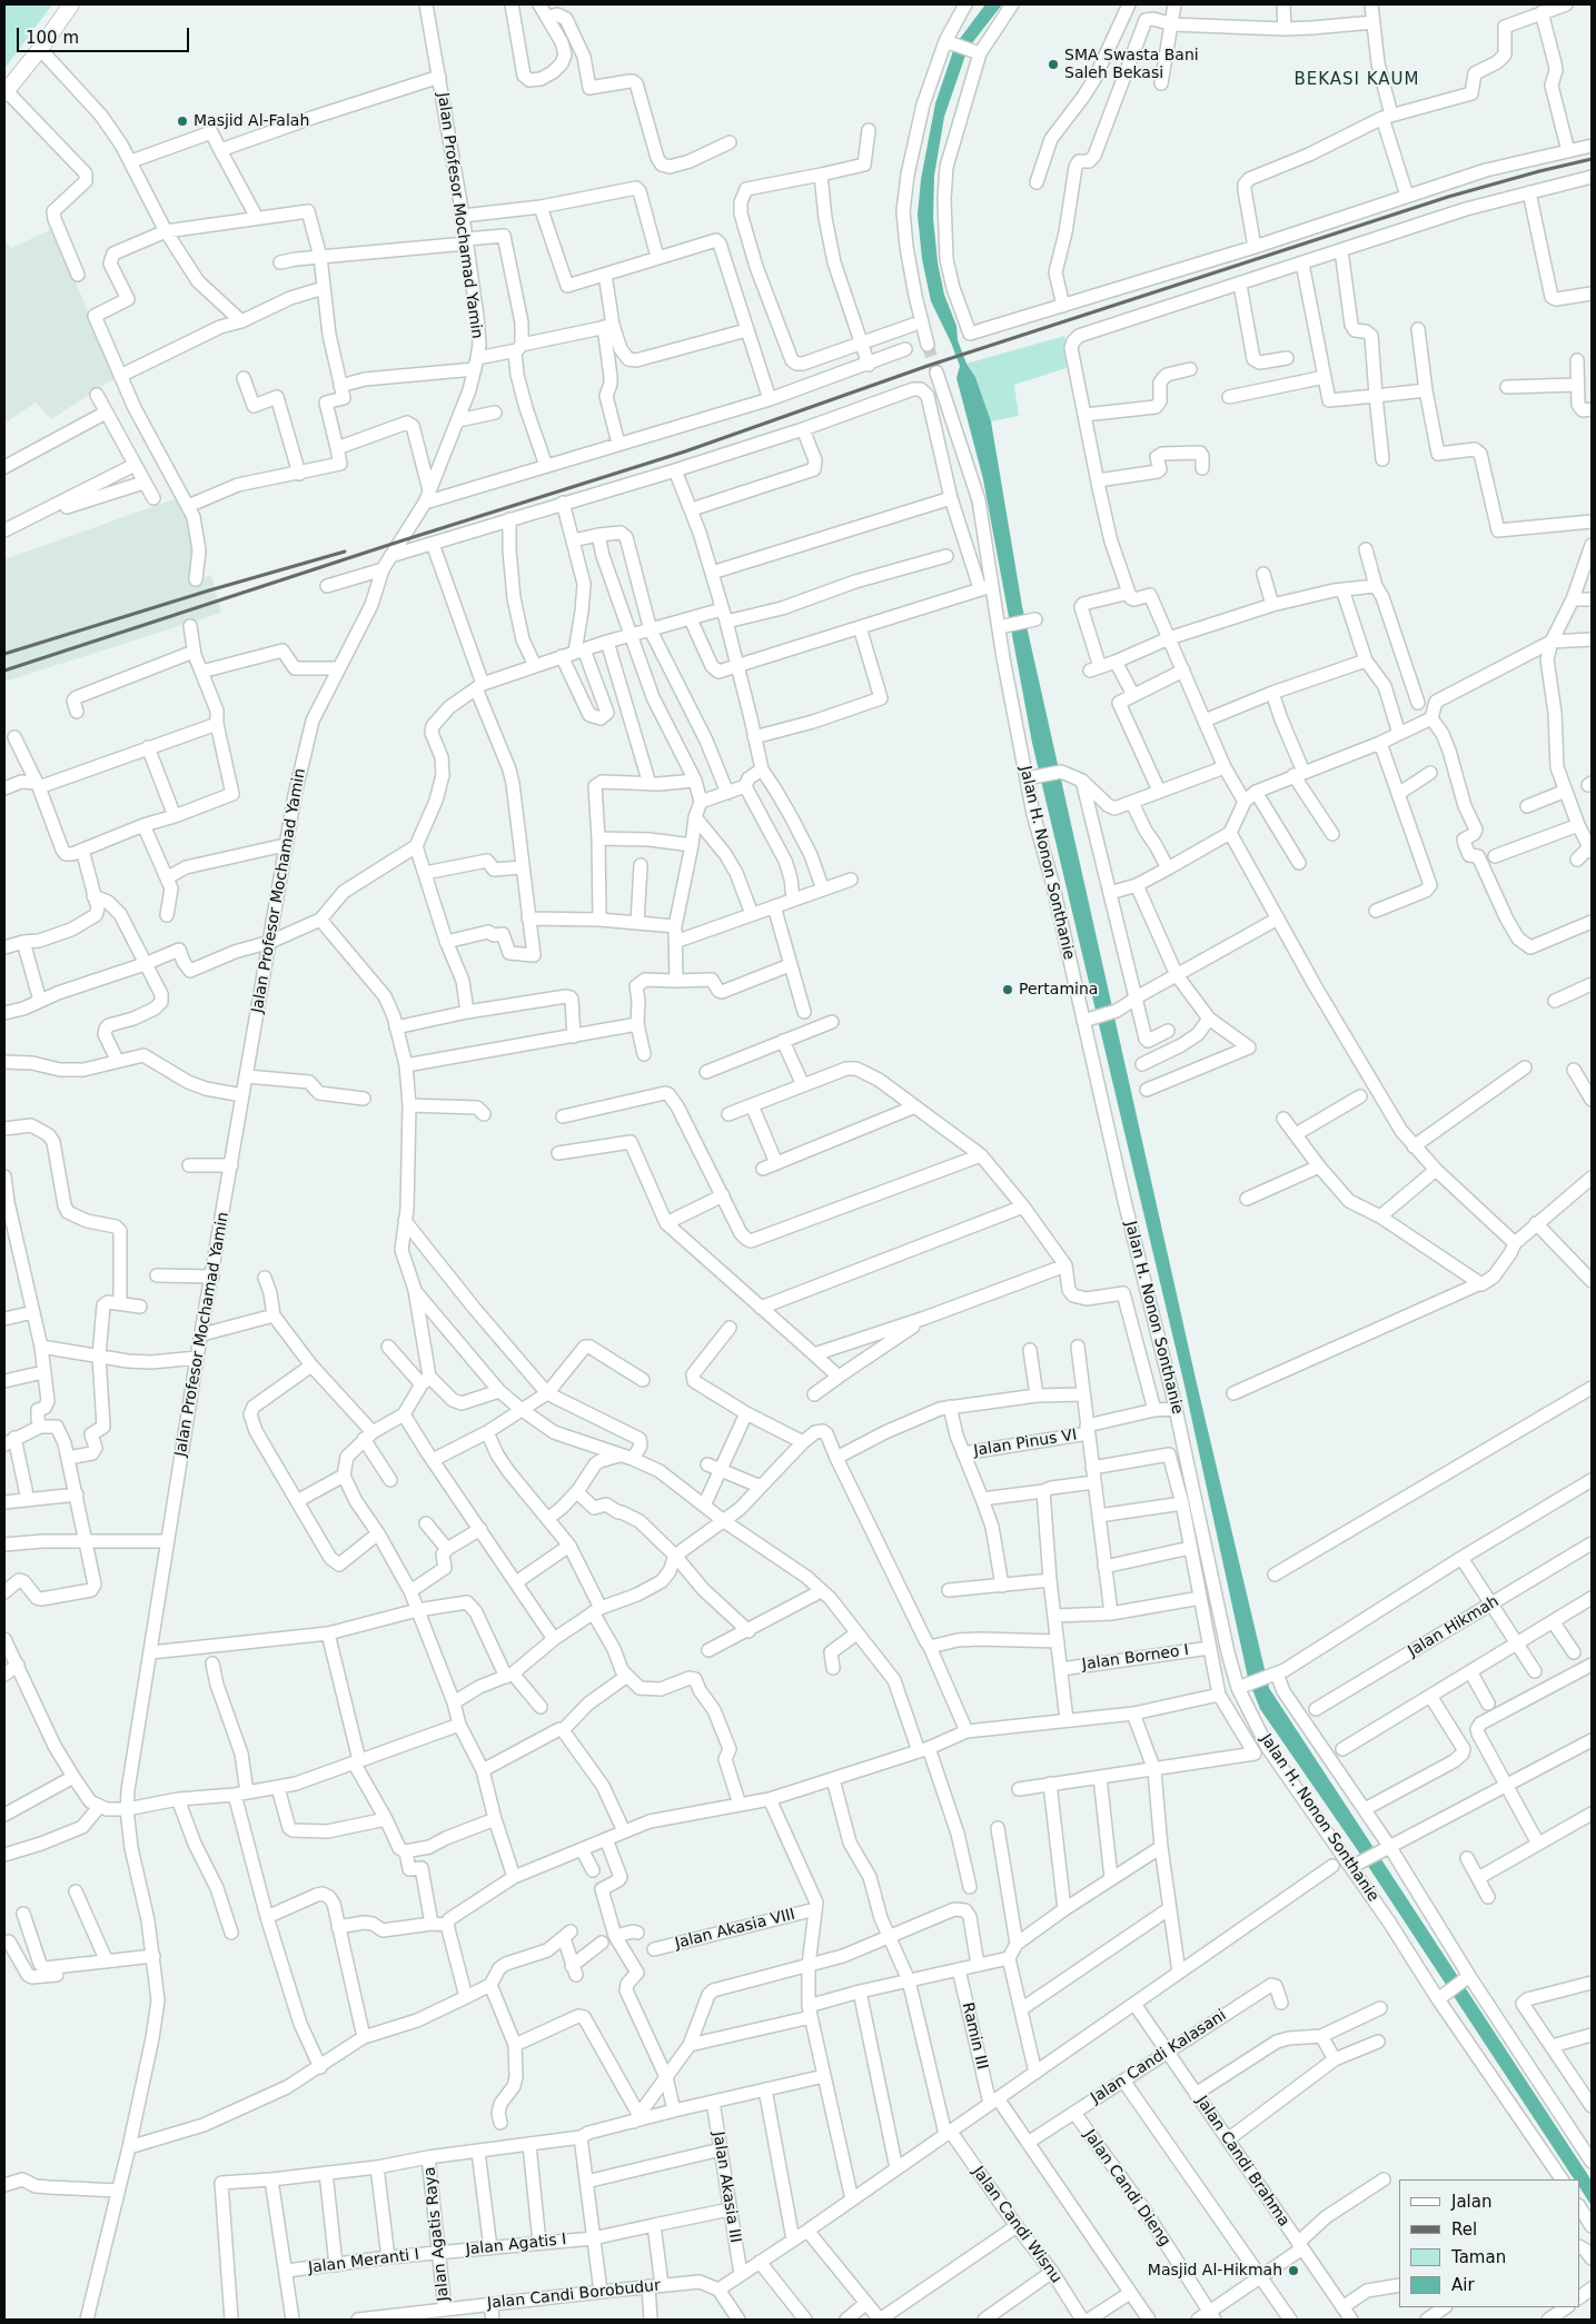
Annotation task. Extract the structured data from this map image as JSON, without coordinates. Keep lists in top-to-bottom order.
{
  "streets": {
    "street": [
      "Jalan Profesor Mochamad Yamin",
      "Jalan H. Nonon Sonthanie",
      "Jalan Pinus VI",
      "Jalan Hikmah",
      "Jalan Borneo I",
      "Jalan Akasia VIII",
      "Ramin III",
      "Jalan Candi Kalasani",
      "Jalan Candi Brahma",
      "Jalan Akasia III",
      "Jalan Candi Dieng",
      "Jalan Candi Wisnu",
      "Jalan Agatis Raya",
      "Jalan Agatis I",
      "Jalan Meranti I",
      "Jalan Candi Borobudur"
    ]
  },
  "crossings": [
    ["Jalan H. Nonon Sonthanie", "Jalan Pinus VI"],
    ["Jalan Candi Kalasani", "Jalan Candi Brahma"],
    ["Jalan Candi Kalasani", "Jalan Candi Dieng"],
    ["Jalan Akasia III", "Jalan Agatis I"],
    ["Jalan Agatis Raya", "Jalan Agatis I"],
    ["Jalan Agatis Raya", "Jalan Meranti I"],
    ["Jalan Agatis Raya", "Jalan Candi Borobudur"],
    ["Jalan Agatis I", "Jalan Meranti I"]
  ],
  "districts": ["BEKASI KAUM"],
  "places": [
    "SMA Swasta Bani Saleh Bekasi",
    "Masjid Al-Falah",
    "Pertamina",
    "Masjid Al-Hikmah"
  ],
  "legend": [
    "Jalan",
    "Rel",
    "Taman",
    "Air"
  ],
  "scale_bar": "100 m"
}
